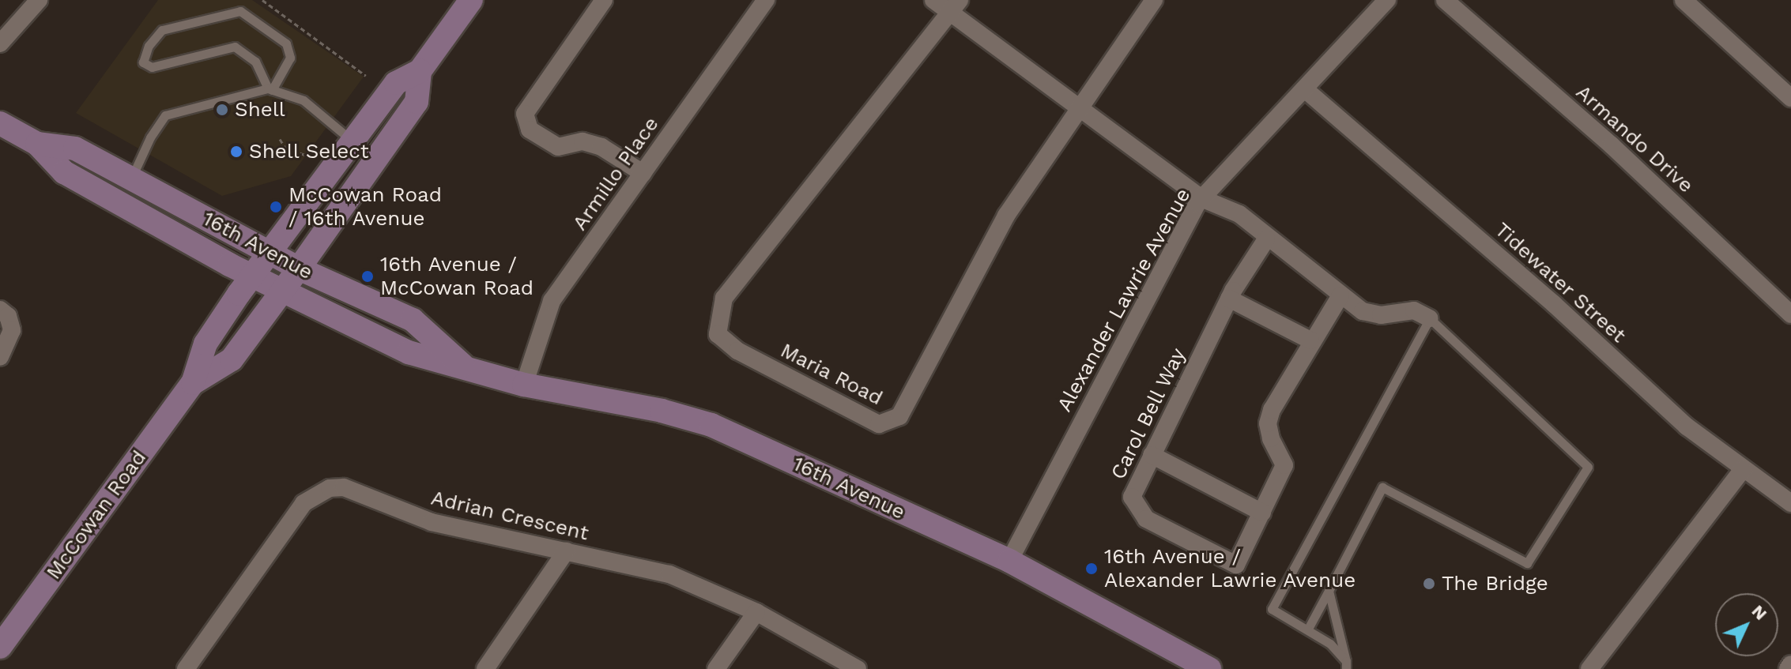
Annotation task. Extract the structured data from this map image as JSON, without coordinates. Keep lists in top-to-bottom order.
{
  "streets": {
    "main road": ["16th Avenue", "McCowan Road"],
    "street": [
      "Armando Drive",
      "Armillo Place",
      "Tidewater Street",
      "Alexander Lawrie Avenue",
      "Maria Road",
      "Carol Bell Way",
      "Adrian Crescent"
    ]
  },
  "crossings": [
    ["Armillo Place", "16th Avenue"],
    ["16th Avenue", "Alexander Lawrie Avenue"],
    ["16th Avenue", "McCowan Road"],
    ["Tidewater Street", "Alexander Lawrie Avenue"]
  ],
  "places": [
    "Shell",
    "Shell Select",
    "McCowan Road / 16th Avenue",
    "16th Avenue / McCowan Road",
    "16th Avenue / Alexander Lawrie Avenue",
    "The Bridge"
  ],
  "north": "top right"
}
